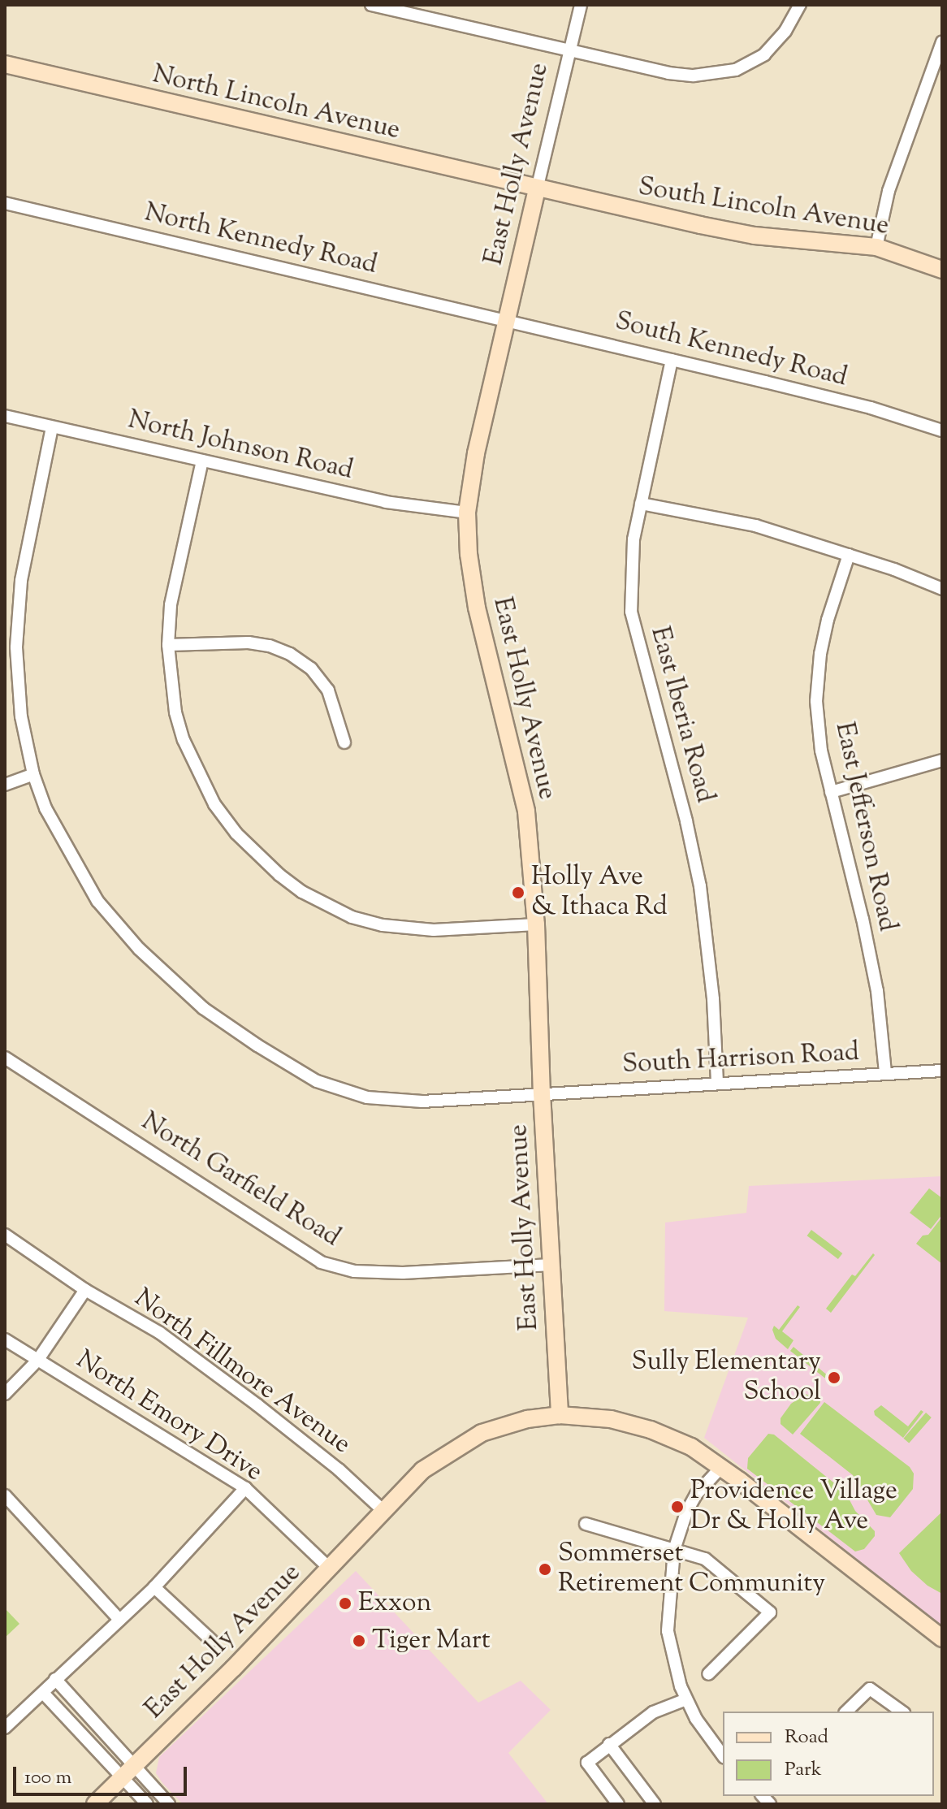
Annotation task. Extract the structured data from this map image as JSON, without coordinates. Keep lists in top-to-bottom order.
{
  "streets": {
    "street": [
      "North Lincoln Avenue",
      "East Holly Avenue",
      "South Lincoln Avenue",
      "North Kennedy Road",
      "South Kennedy Road",
      "North Johnson Road",
      "East Iberia Road",
      "East Jefferson Road",
      "South Harrison Road",
      "North Garfield Road",
      "North Fillmore Avenue",
      "North Emory Drive"
    ]
  },
  "crossings": [
    ["North Lincoln Avenue", "East Holly Avenue"],
    ["North Lincoln Avenue", "South Lincoln Avenue"],
    ["East Holly Avenue", "South Lincoln Avenue"],
    ["East Holly Avenue", "North Kennedy Road"],
    ["East Holly Avenue", "South Kennedy Road"],
    ["East Holly Avenue", "North Johnson Road"],
    ["East Holly Avenue", "South Harrison Road"],
    ["East Holly Avenue", "North Garfield Road"],
    ["East Holly Avenue", "North Fillmore Avenue"],
    ["East Holly Avenue", "North Emory Drive"],
    ["North Kennedy Road", "South Kennedy Road"],
    ["South Kennedy Road", "East Iberia Road"],
    ["North Johnson Road", "South Harrison Road"],
    ["East Iberia Road", "South Harrison Road"],
    ["East Jefferson Road", "South Harrison Road"]
  ],
  "places": [
    "Holly Ave & Ithaca Rd",
    "Sully Elementary School",
    "Providence Village Dr & Holly Ave",
    "Sommerset Retirement Community",
    "Exxon",
    "Tiger Mart"
  ],
  "legend": ["Road", "Park"],
  "scale_bar": "100 m"
}
